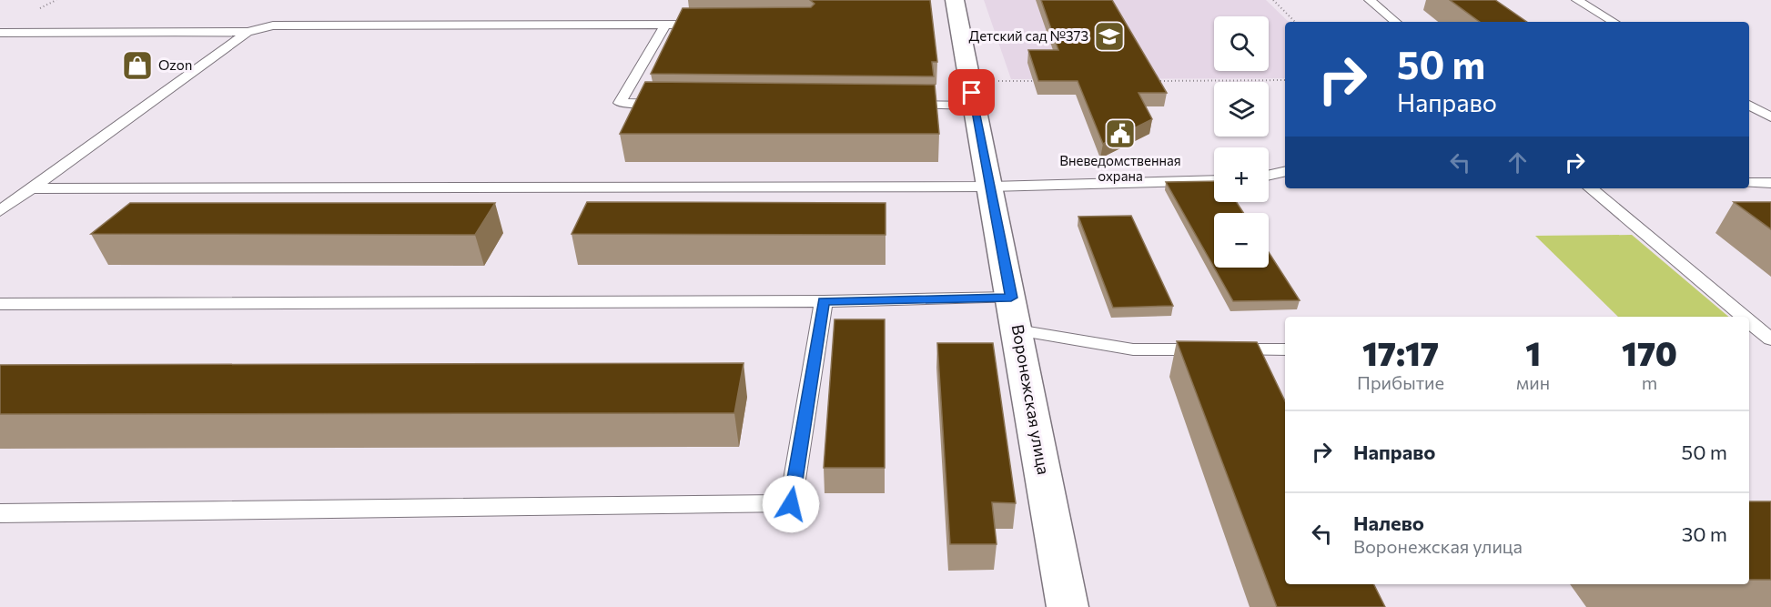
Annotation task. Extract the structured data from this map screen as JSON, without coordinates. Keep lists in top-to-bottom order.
{
  "streets": {
    "street": ["Воронежская улица"]
  },
  "places": {
    "school or university": ["Детский сад №373"],
    "shop": ["Ozon"],
    "public building": ["Вневедомственная охрана"]
  },
  "page": {
    "map_buttons": ["+", "−"],
    "turn": ["50 m", "Направо"],
    "eta": [
      "17:17",
      "Прибытие",
      "1",
      "мин",
      "170",
      "m"
    ],
    "list": [
      {
        "name": "Направо",
        "value": "50 m"
      },
      {
        "name": "Налево",
        "note": "Воронежская улица",
        "value": "30 m"
      }
    ]
  }
}
